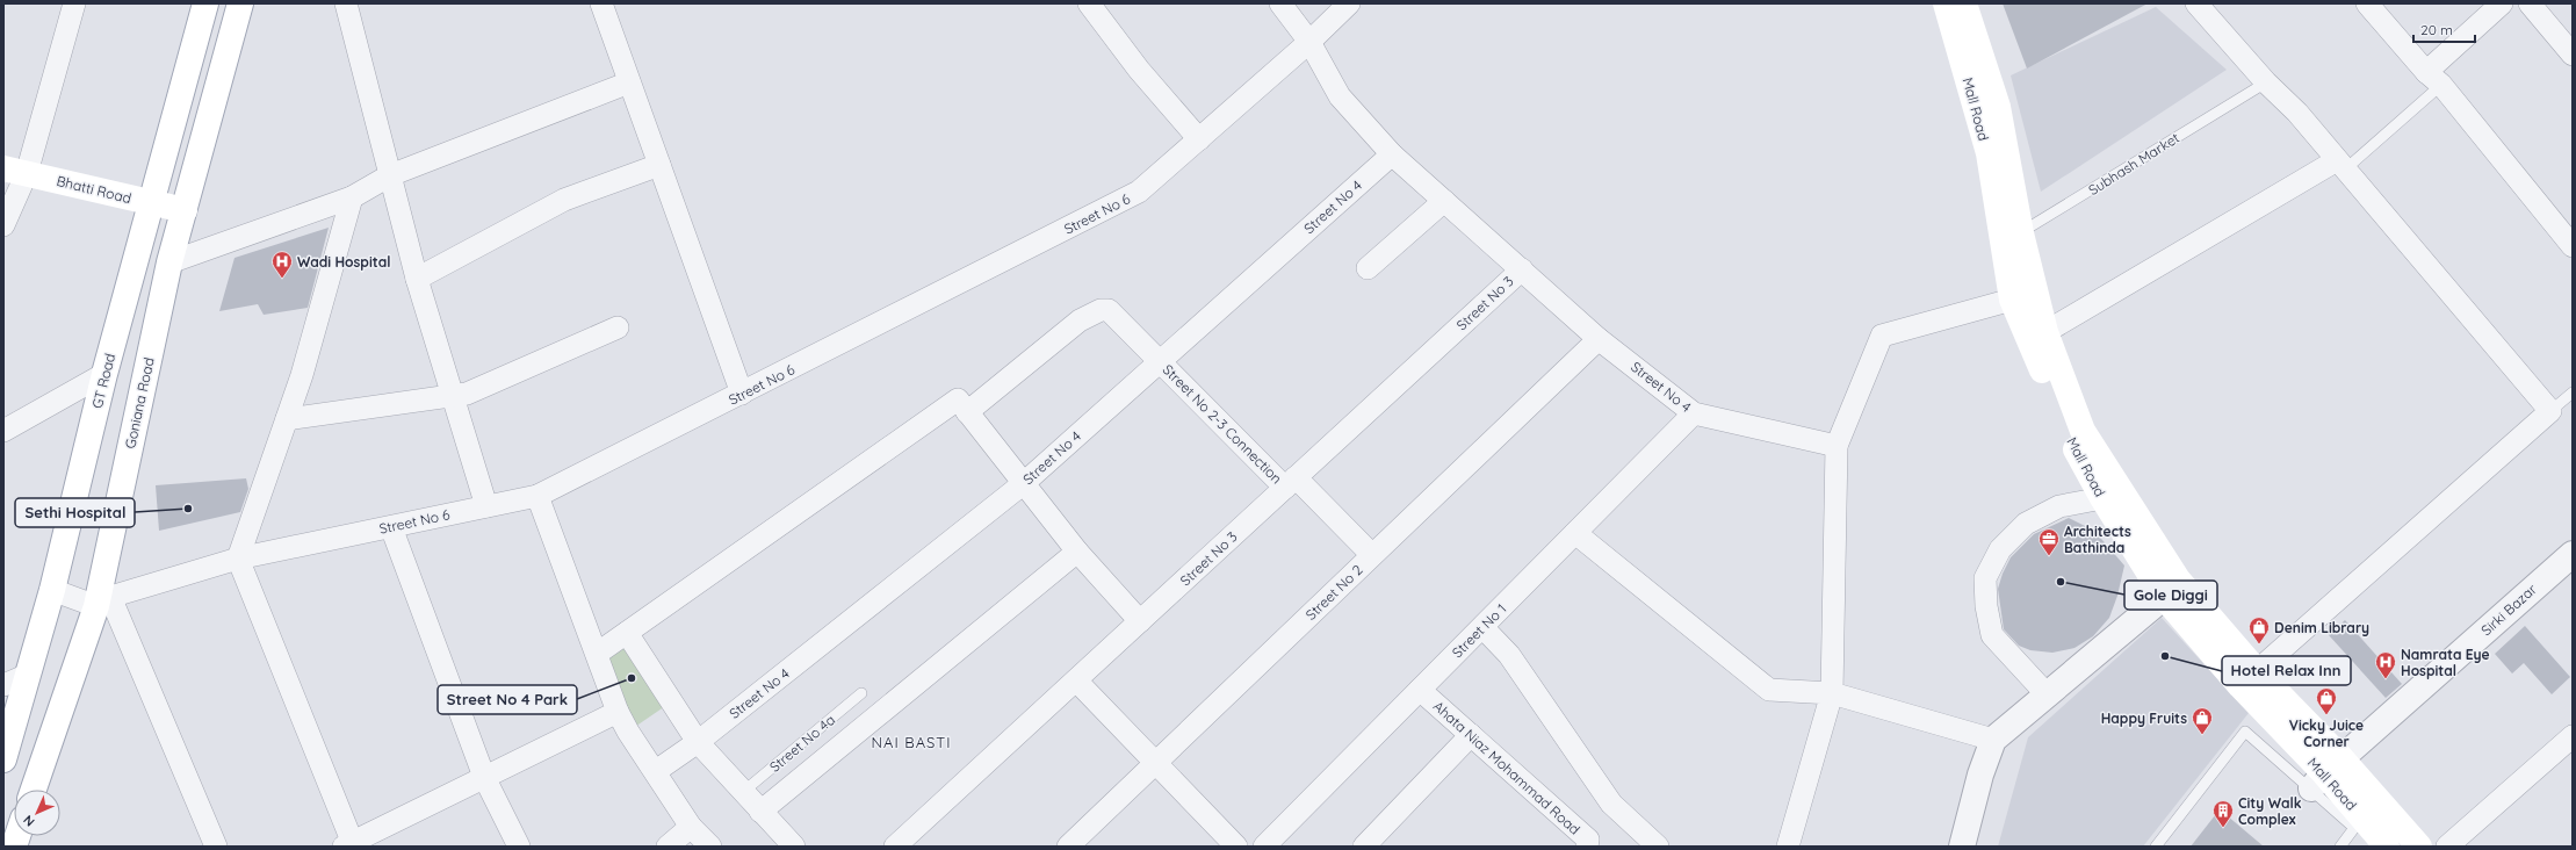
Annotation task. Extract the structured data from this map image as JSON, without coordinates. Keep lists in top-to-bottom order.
{
  "streets": {
    "main road": [
      "Mall Road",
      "Bhatti Road",
      "GT Road",
      "Goniana Road"
    ],
    "street": [
      "Street No 4",
      "Street No 6",
      "Street No 3",
      "Street No 2-3 Connection",
      "Street No 2",
      "Sirki Bazar",
      "Street No 1",
      "Ahata Niaz Mohammad Road"
    ],
    "lane": ["Subhash Market", "Street No 4a"]
  },
  "crossings": [
    ["Mall Road", "Subhash Market"],
    ["Mall Road", "Sirki Bazar"],
    ["Bhatti Road", "GT Road"],
    ["Bhatti Road", "Goniana Road"],
    ["Street No 4", "Street No 6"],
    ["Street No 4", "Street No 3"],
    ["Street No 4", "Street No 2-3 Connection"],
    ["Street No 4", "Street No 2"],
    ["Street No 4", "Street No 1"],
    ["Street No 6", "Goniana Road"],
    ["Street No 3", "Street No 2-3 Connection"],
    ["Street No 2-3 Connection", "Street No 2"],
    ["Street No 1", "Ahata Niaz Mohammad Road"]
  ],
  "districts": ["NAI BASTI"],
  "places": {
    "hospital": ["Wadi Hospital", "Namrata Eye Hospital"],
    "other": [
      "Sethi Hospital",
      "Gole Diggi",
      "Hotel Relax Inn",
      "Street No 4 Park"
    ],
    "office": ["Architects Bathinda"],
    "shop": ["Denim Library", "Vicky Juice Corner", "Happy Fruits"],
    "building": ["City Walk Complex"]
  },
  "scale_bar": "20 m",
  "north": "bottom left"
}
